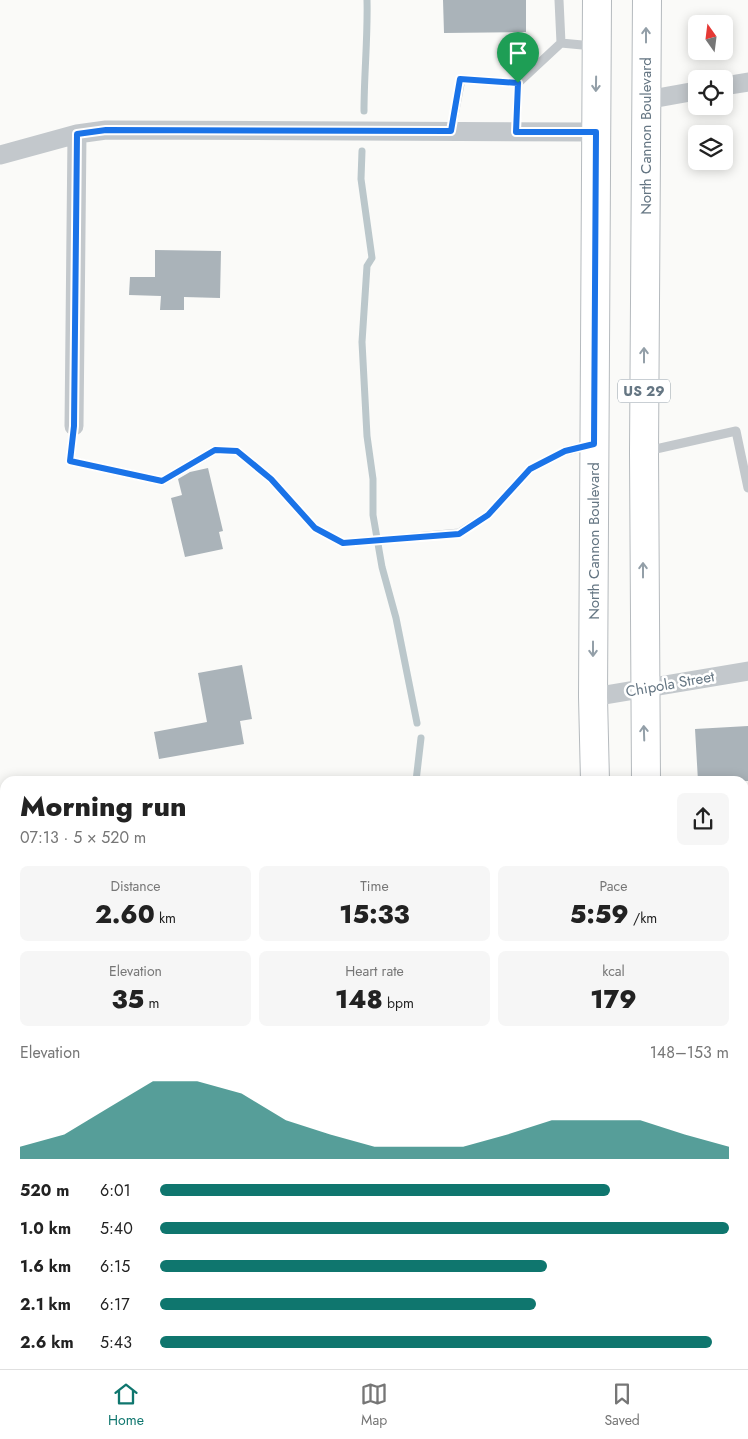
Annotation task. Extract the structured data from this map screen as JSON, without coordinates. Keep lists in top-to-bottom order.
{
  "streets": {
    "main road": ["North Cannon Boulevard", "US 29"],
    "street": ["Chipola Street"]
  },
  "crossings": [
    ["North Cannon Boulevard", "Chipola Street"]
  ],
  "north": "top",
  "page": {
    "heading": ["Morning run", "07:13 · 5 × 520 m"],
    "stats": [
      ["Distance", "2.60 km"],
      ["Time", "15:33"],
      ["Pace", "5:59 /km"],
      ["Elevation", "35 m"],
      ["Heart rate", "148 bpm"],
      ["kcal", "179"]
    ],
    "chart": ["Elevation", "148–153 m"],
    "list": [
      {
        "name": "520 m",
        "note": "6:01"
      },
      {
        "name": "1.0 km",
        "note": "5:40"
      },
      {
        "name": "1.6 km",
        "note": "6:15"
      },
      {
        "name": "2.1 km",
        "note": "6:17"
      },
      {
        "name": "2.6 km",
        "note": "5:43"
      }
    ],
    "tabs": ["Home", "Map", "Saved"]
  }
}
